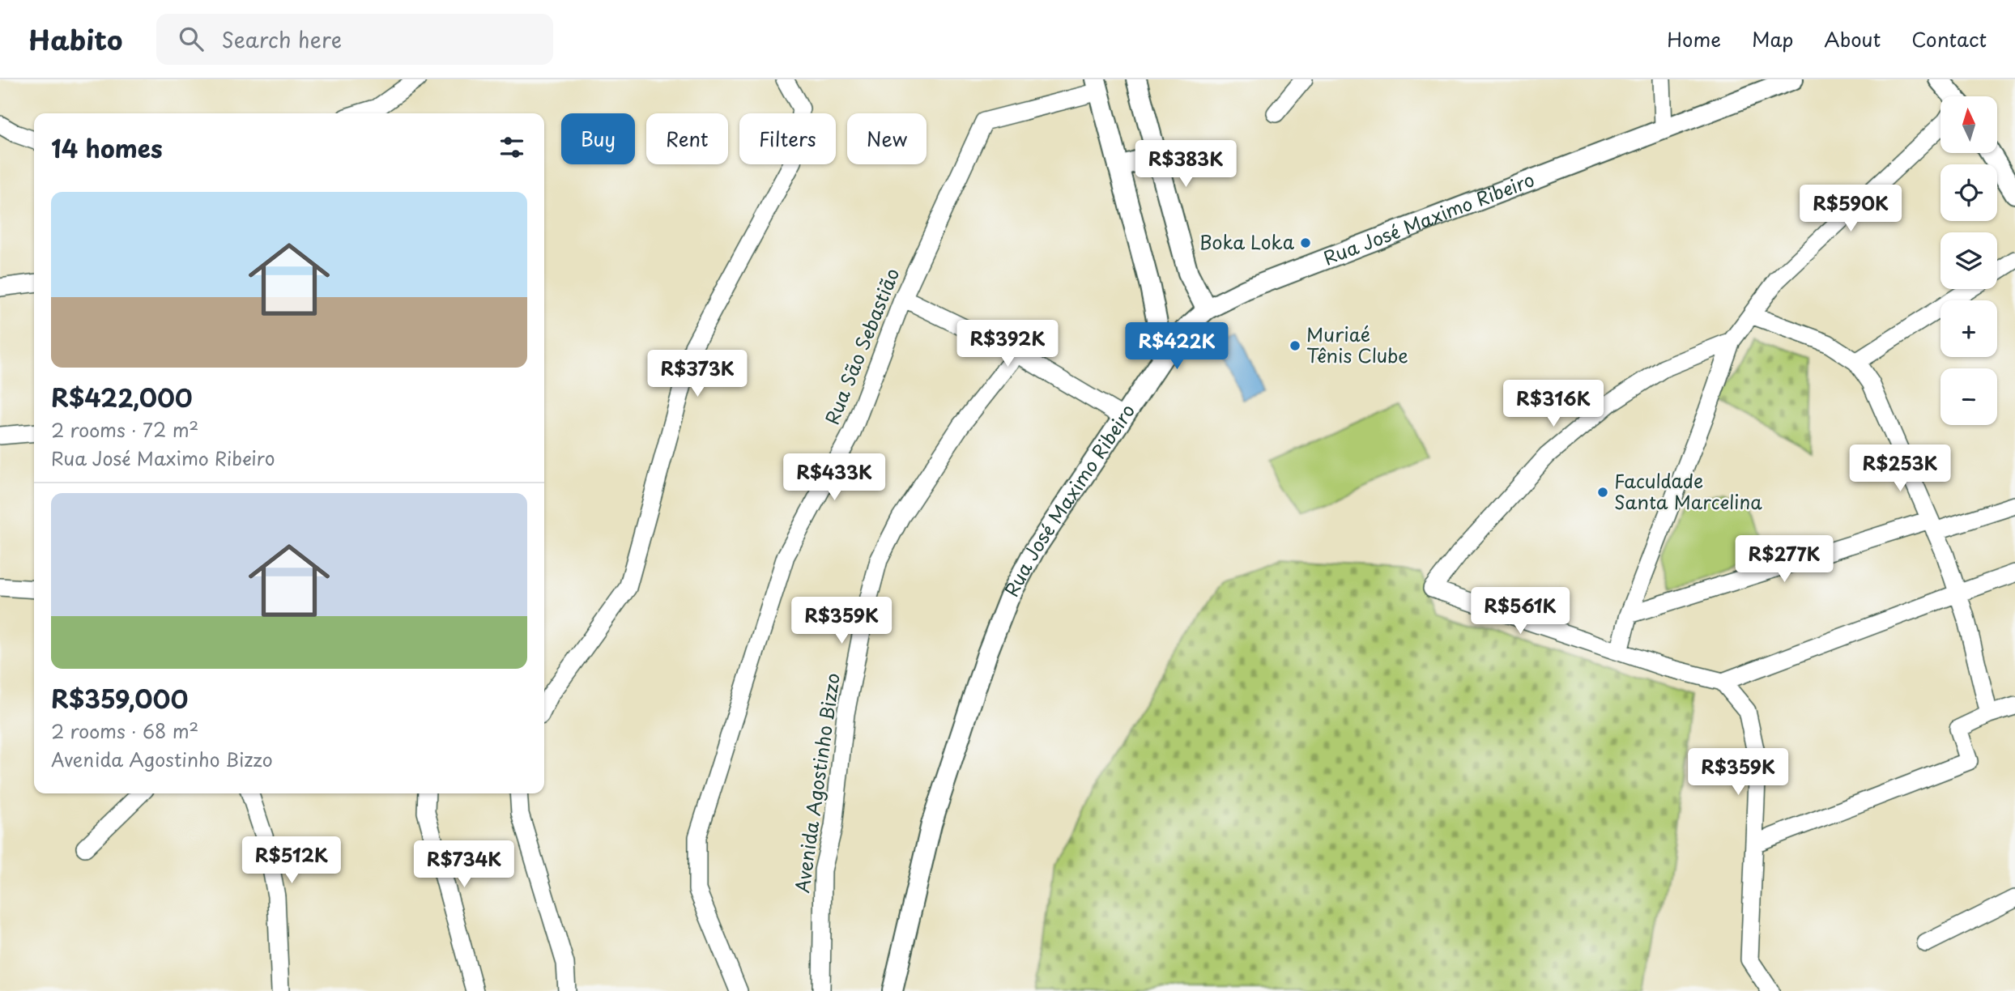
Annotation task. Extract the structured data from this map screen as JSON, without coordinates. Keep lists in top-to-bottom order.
{
  "streets": {
    "street": ["Rua José Maximo Ribeiro", "Rua São Sebastião", "Avenida Agostinho Bizzo"]
  },
  "places": ["Boka Loka", "Muriaé Tênis Clube", "Faculdade Santa Marcelina"],
  "north": "top",
  "page": {
    "header": "Habito",
    "search": "Search here",
    "nav": [
      "Home",
      "Map",
      "About",
      "Contact"
    ],
    "map_buttons": ["+", "−"],
    "chip": [
      "Buy",
      "Rent",
      "Filters",
      "New"
    ],
    "heading": "14 homes",
    "price": [
      "R$383K",
      "R$590K",
      "R$392K",
      "R$422K",
      "R$373K",
      "R$316K",
      "R$253K",
      "R$433K",
      "R$277K",
      "R$561K",
      "R$359K",
      "R$359K",
      "R$512K",
      "R$734K"
    ],
    "list": [
      {
        "name": "R$422,000",
        "note": "2 rooms · 72 m² · Rua José Maximo Ribeiro"
      },
      {
        "name": "R$359,000",
        "note": "2 rooms · 68 m² · Avenida Agostinho Bizzo"
      }
    ]
  }
}
